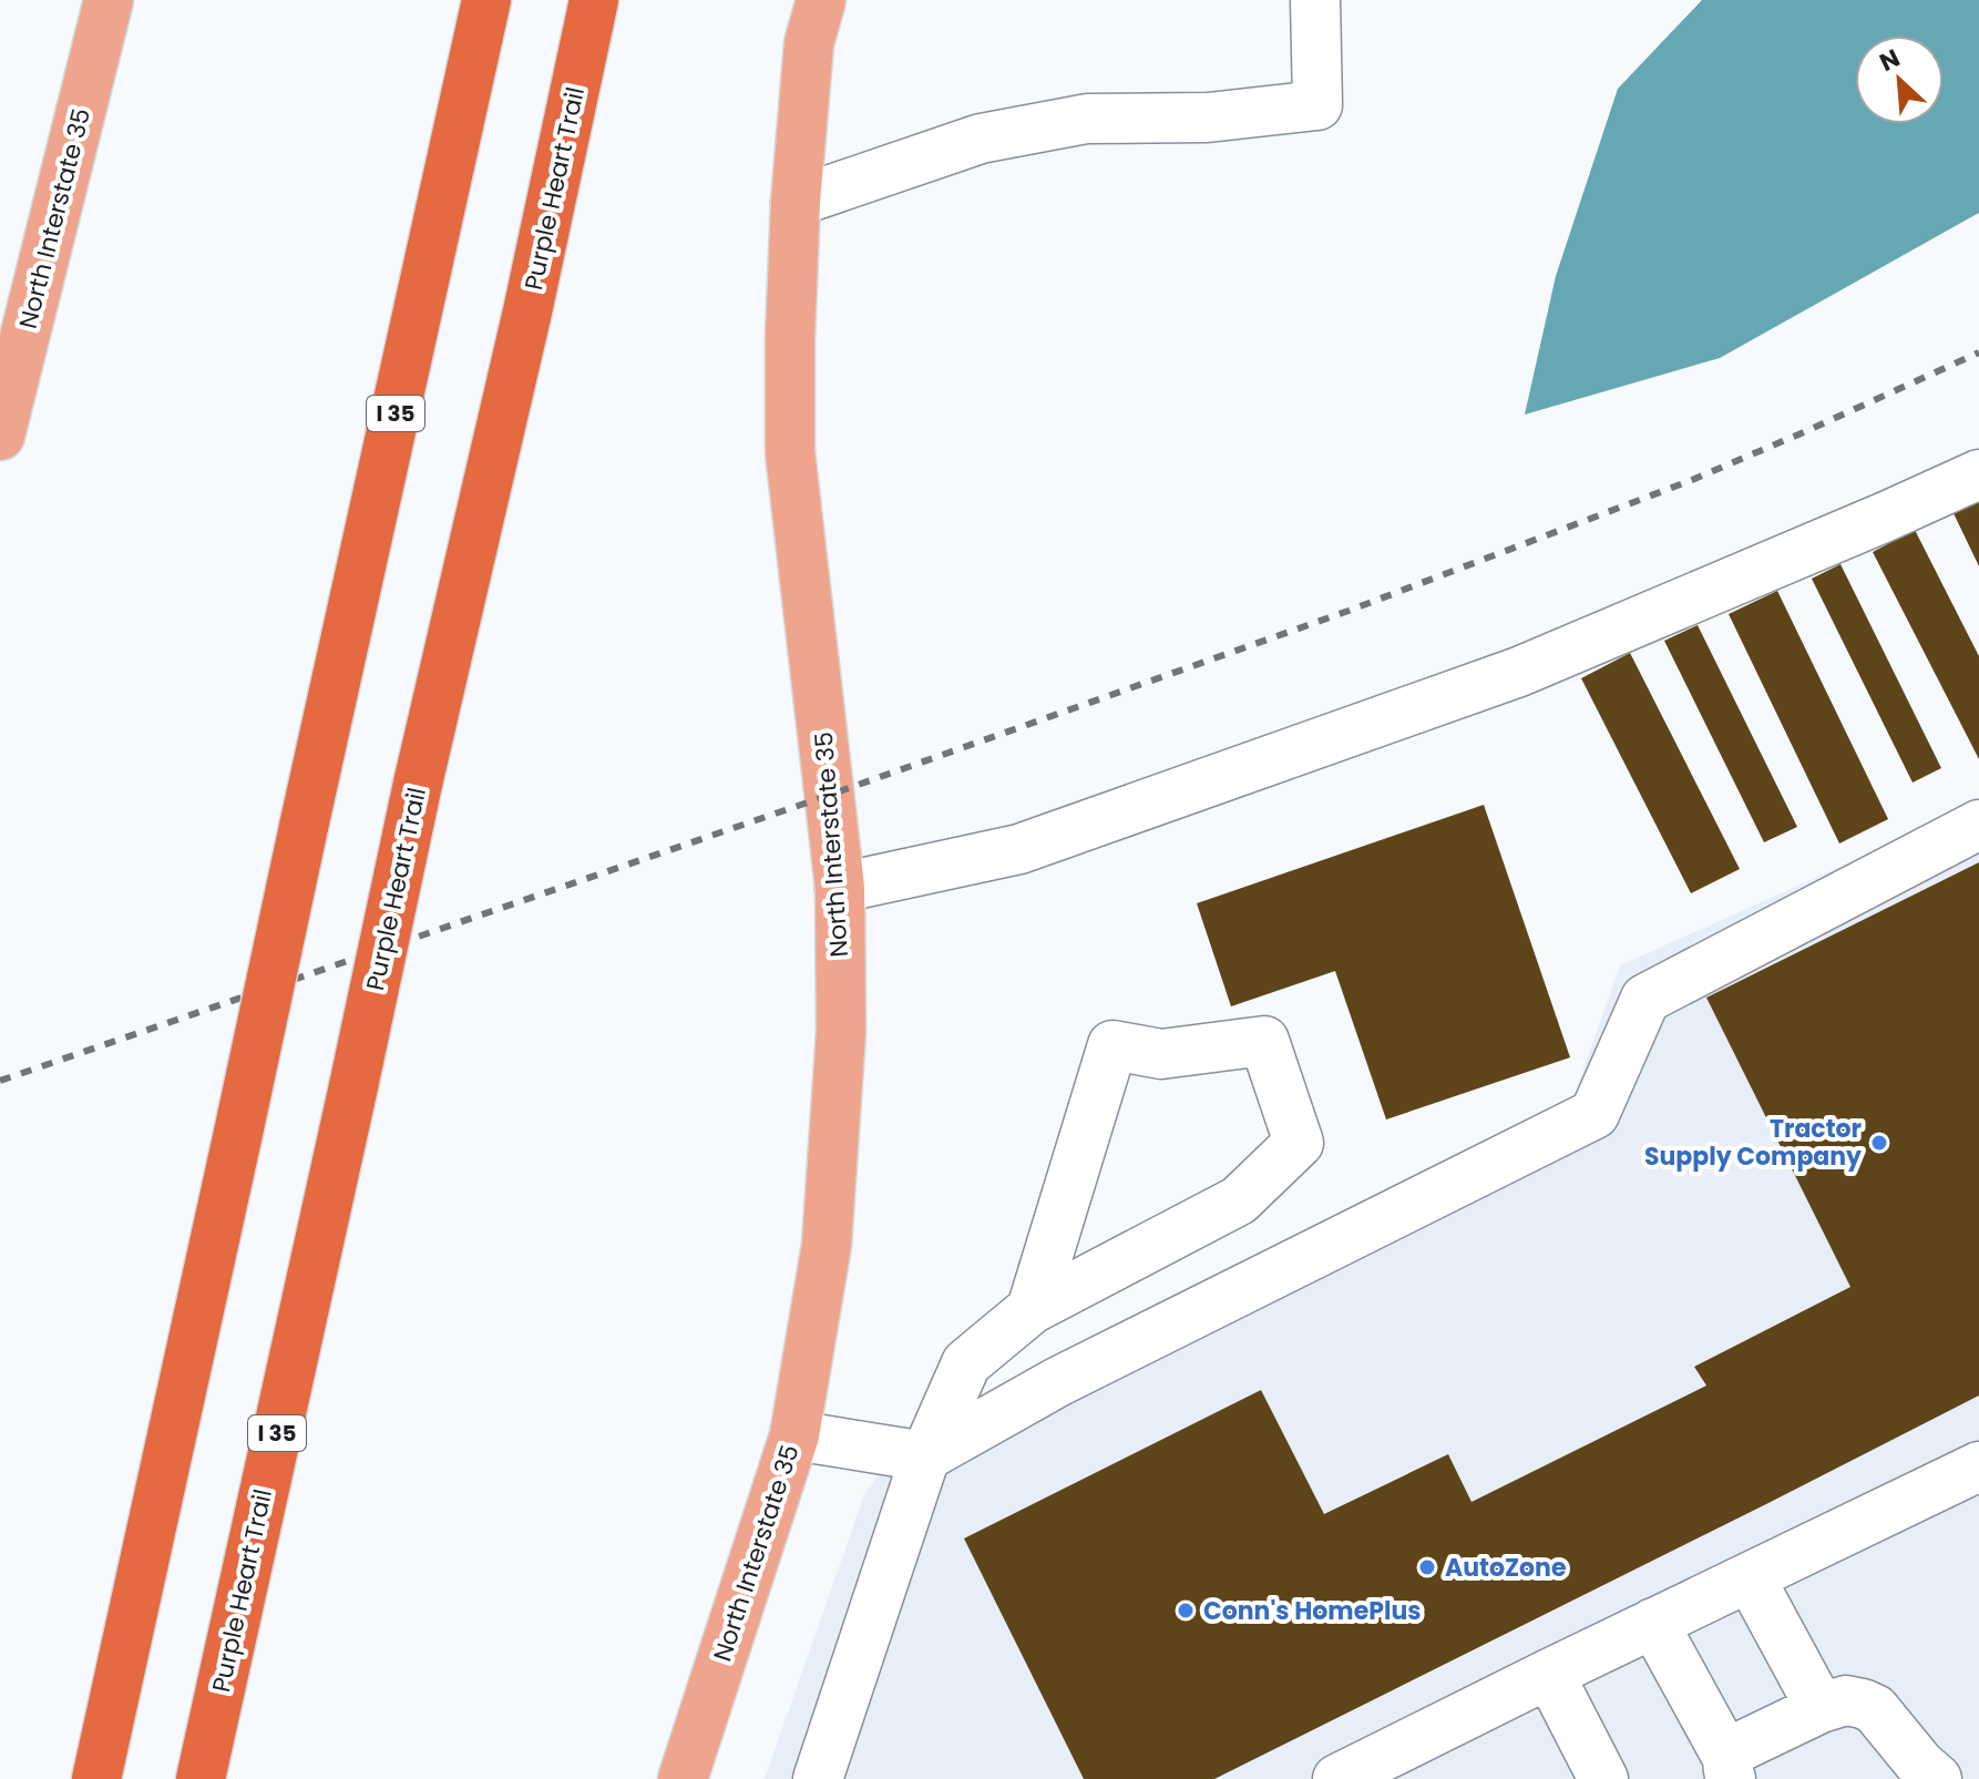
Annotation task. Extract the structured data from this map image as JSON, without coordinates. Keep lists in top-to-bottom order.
{
  "streets": {
    "highway": ["Purple Heart Trail", "I 35"],
    "main road": ["North Interstate 35"]
  },
  "places": ["Tractor Supply Company", "AutoZone", "Conn's HomePlus"],
  "north": "top left"
}
